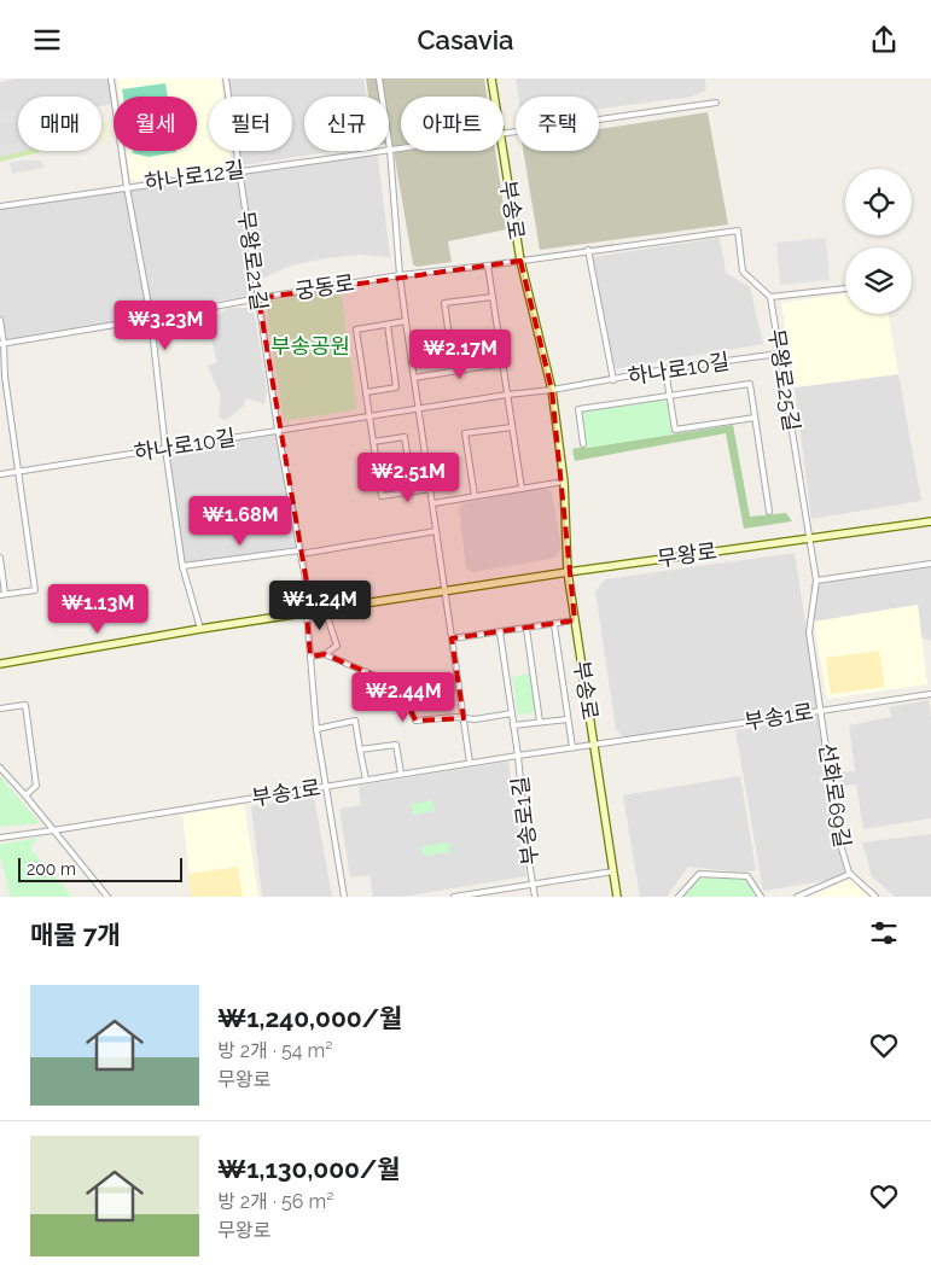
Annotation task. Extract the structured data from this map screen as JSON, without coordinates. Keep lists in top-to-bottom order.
{
  "streets": {
    "street": [
      "하나로12길",
      "부송로",
      "무왕로21길",
      "궁동로",
      "하나로10길",
      "무왕로25길",
      "무왕로",
      "부송1로",
      "선화로69길",
      "부송로1길"
    ]
  },
  "crossings": [
    ["하나로12길", "무왕로21길"],
    ["부송로", "궁동로"],
    ["부송로", "하나로10길"],
    ["부송로", "무왕로"],
    ["부송로", "부송1로"],
    ["부송로", "부송로1길"],
    ["무왕로21길", "궁동로"],
    ["무왕로21길", "하나로10길"],
    ["무왕로21길", "무왕로"],
    ["무왕로21길", "부송1로"],
    ["궁동로", "무왕로25길"],
    ["하나로10길", "무왕로25길"],
    ["무왕로25길", "무왕로"],
    ["무왕로25길", "선화로69길"],
    ["무왕로", "선화로69길"],
    ["부송1로", "선화로69길"],
    ["부송1로", "부송로1길"]
  ],
  "parks": ["부송공원"],
  "scale_bar": "200 m",
  "page": {
    "header": "Casavia",
    "chip": [
      "매매",
      "월세",
      "필터",
      "신규",
      "아파트",
      "주택"
    ],
    "price": [
      "₩3.23M",
      "₩2.17M",
      "₩2.51M",
      "₩1.68M",
      "₩1.24M",
      "₩1.13M",
      "₩2.44M"
    ],
    "scale": "200 m",
    "heading": "매물 7개",
    "list": [
      {
        "name": "₩1,240,000/월",
        "note": "방 2개 · 54 m² · 무왕로"
      },
      {
        "name": "₩1,130,000/월",
        "note": "방 2개 · 56 m² · 무왕로"
      }
    ]
  }
}
